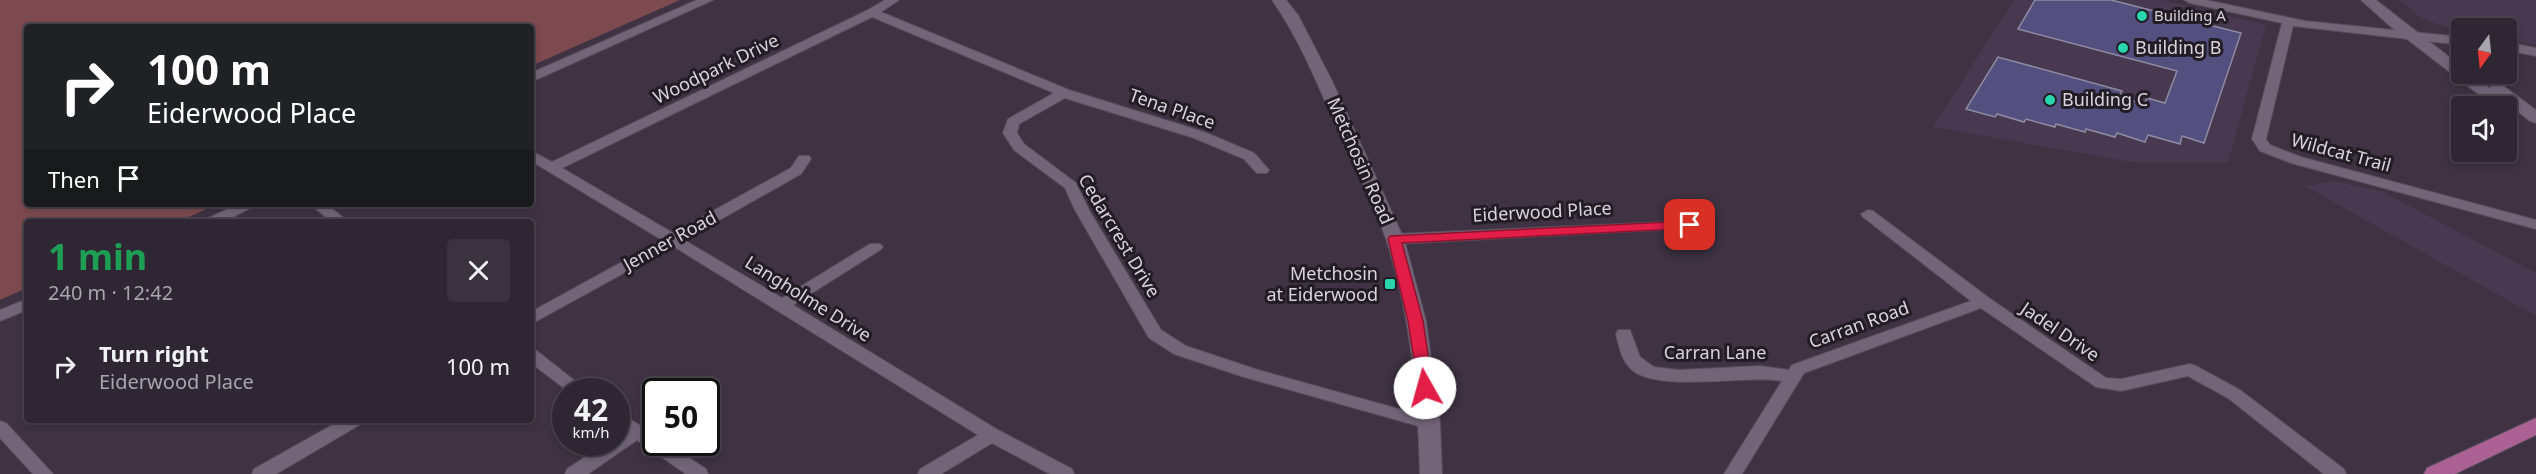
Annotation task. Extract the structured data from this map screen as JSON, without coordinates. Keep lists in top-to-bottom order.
{
  "streets": {
    "main road": ["Metchosin Road"],
    "street": [
      "Woodpark Drive",
      "Tena Place",
      "Wildcat Trail",
      "Eiderwood Place",
      "Cedarcrest Drive",
      "Jenner Road",
      "Langholme Drive",
      "Carran Road",
      "Jadel Drive",
      "Carran Lane"
    ]
  },
  "crossings": [
    ["Woodpark Drive", "Langholme Drive"],
    ["Tena Place", "Cedarcrest Drive"],
    ["Metchosin Road", "Eiderwood Place"],
    ["Metchosin Road", "Cedarcrest Drive"],
    ["Jenner Road", "Langholme Drive"],
    ["Carran Road", "Jadel Drive"],
    ["Carran Road", "Carran Lane"]
  ],
  "places": {
    "other": ["Building A", "Building B", "Building C"],
    "transit": ["Metchosin at Eiderwood"]
  },
  "north": "bottom",
  "page": {
    "turn": ["100 m", "Eiderwood Place"],
    "then": "Then",
    "heading": ["1 min", "240 m · 12:42"],
    "list": [
      {
        "name": "Turn right",
        "note": "Eiderwood Place",
        "value": "100 m"
      }
    ],
    "speed": "42 km/h",
    "limit": "50"
  }
}
